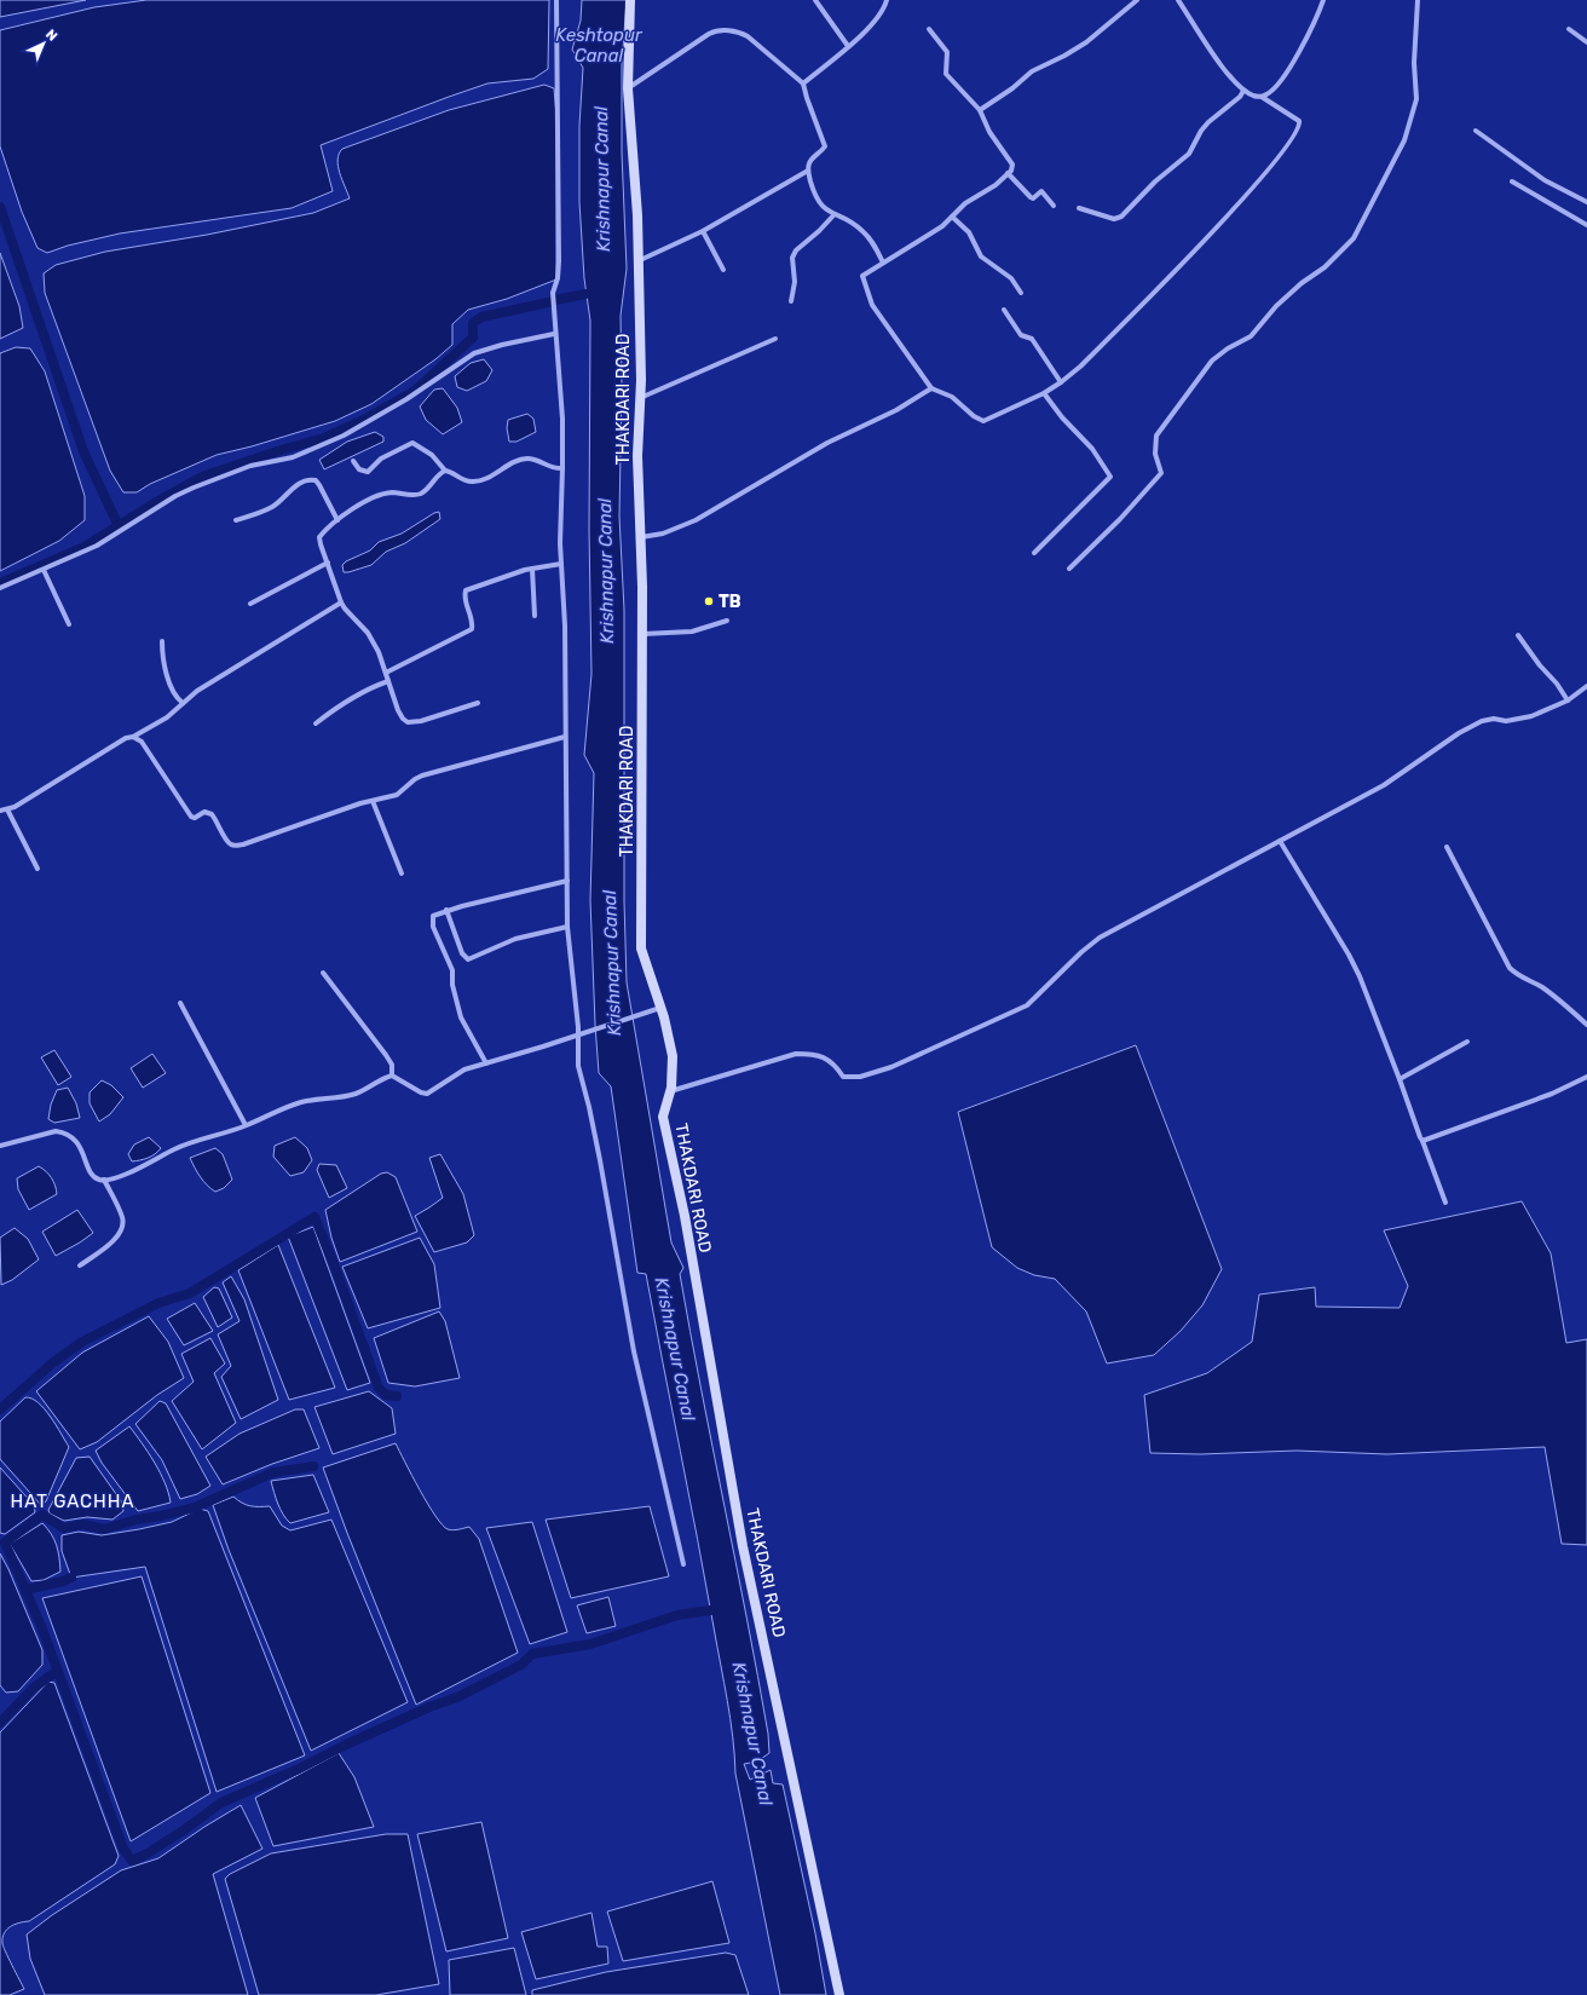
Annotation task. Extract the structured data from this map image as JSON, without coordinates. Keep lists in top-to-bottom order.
{
  "streets": {
    "street": ["THAKDARI ROAD"]
  },
  "districts": ["HAT GACHHA"],
  "water": ["Keshtopur Canal", "Krishnapur Canal"],
  "places": ["TB"],
  "north": "top right"
}
